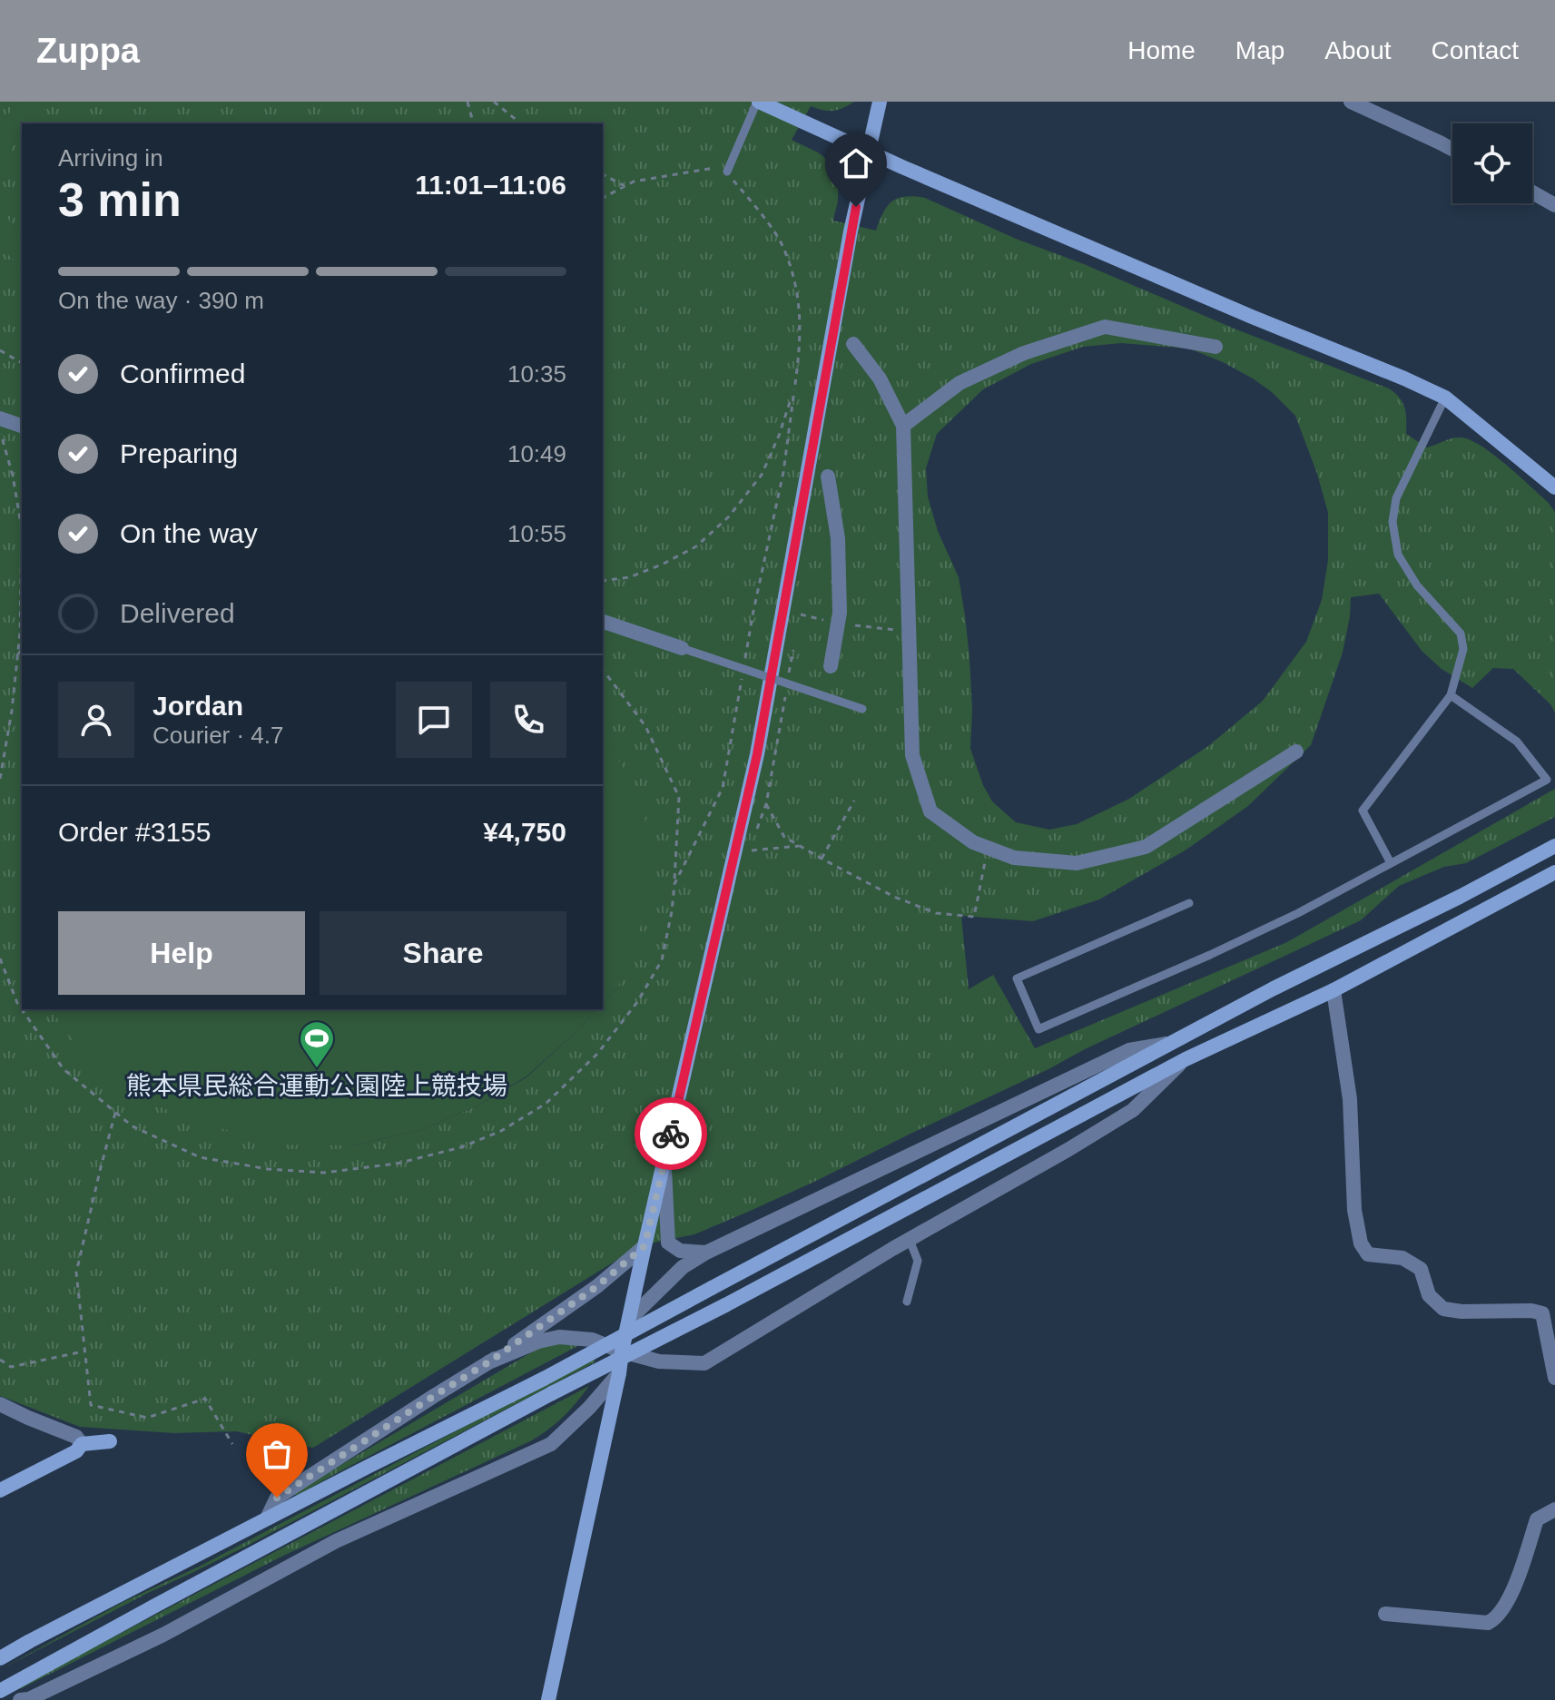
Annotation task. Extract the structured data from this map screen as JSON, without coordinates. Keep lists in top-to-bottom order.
{
  "places": {
    "sports": ["熊本県民総合運動公園陸上競技場"]
  },
  "page": {
    "header": "Zuppa",
    "nav": [
      "Home",
      "Map",
      "About",
      "Contact"
    ],
    "heading": ["3 min", "Arriving in", "11:01–11:06"],
    "panel": [
      "Jordan",
      "Courier · 4.7",
      "Order #3155",
      "¥4,750"
    ],
    "bar": "On the way · 390 m",
    "list": [
      ["Confirmed", "10:35"],
      ["Preparing", "10:49"],
      ["On the way", "10:55"],
      "Delivered"
    ],
    "buttons": ["Help", "Share"]
  }
}
